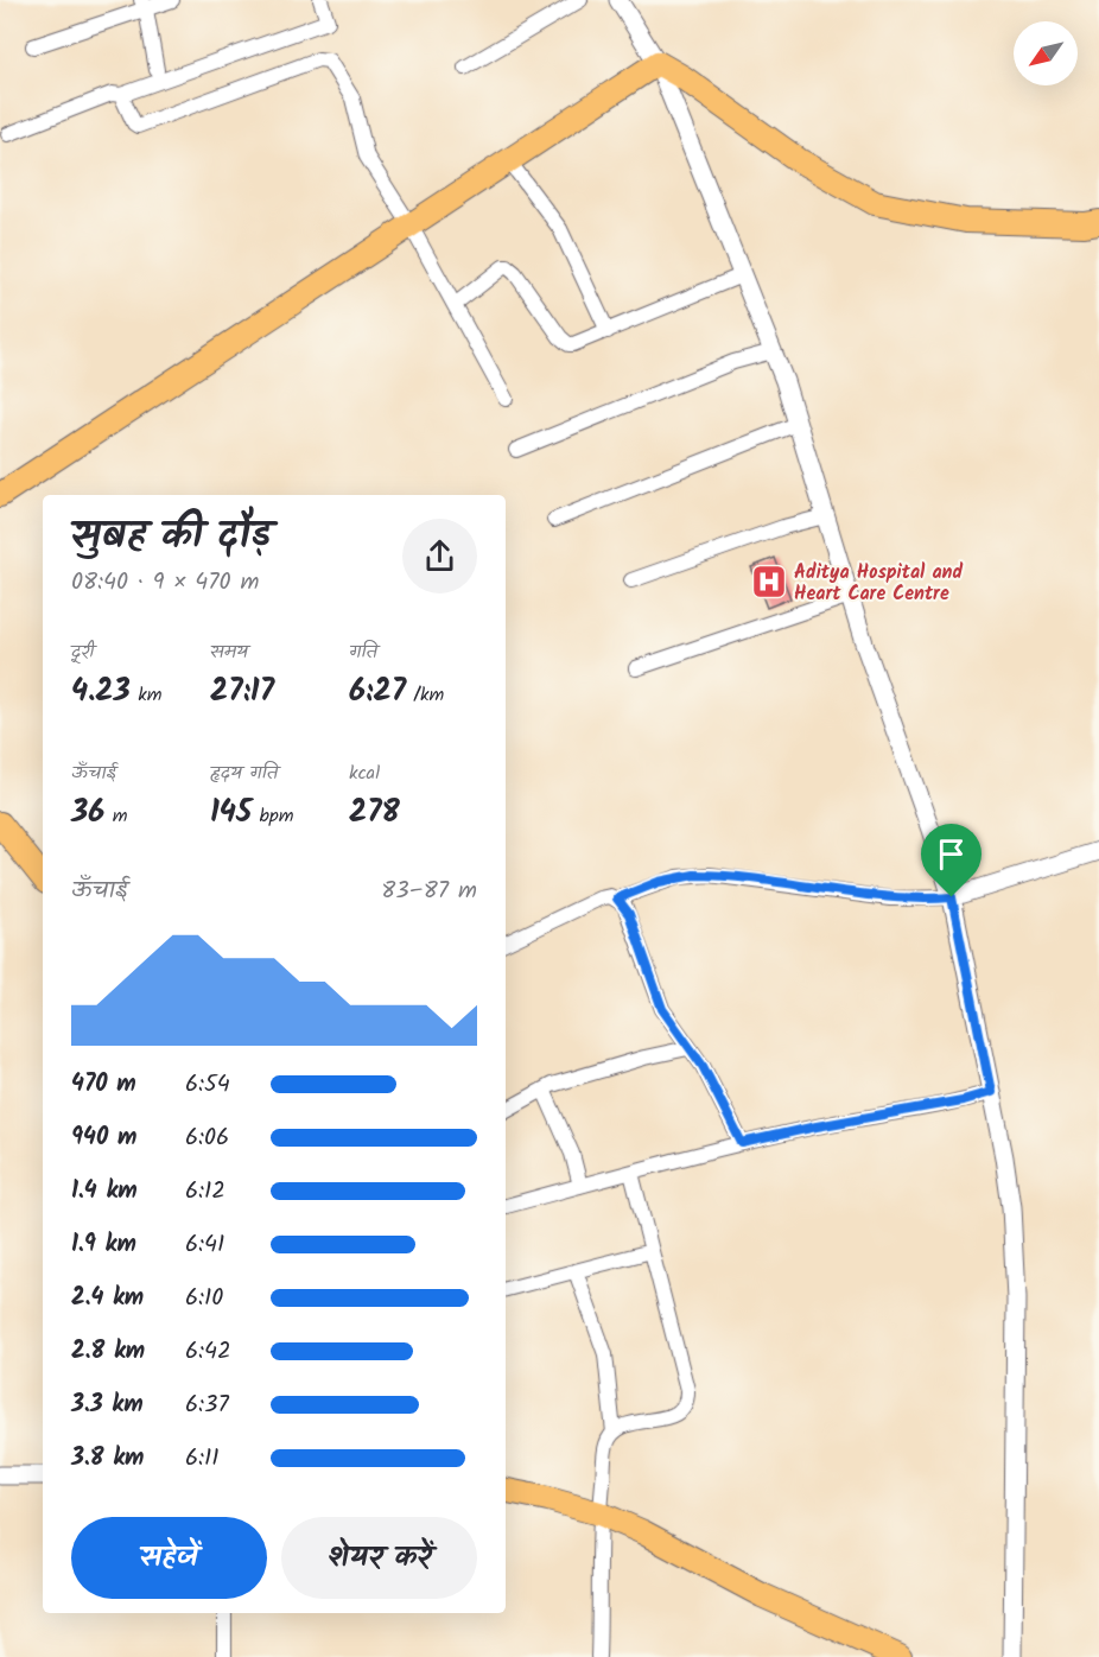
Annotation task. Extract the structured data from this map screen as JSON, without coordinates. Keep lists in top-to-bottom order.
{
  "places": {
    "hospital": ["Aditya Hospital and Heart Care Centre"]
  },
  "north": "bottom left",
  "page": {
    "heading": ["सुबह की दौड़", "08:40 · 9 × 470 m"],
    "stats": [
      ["दूरी", "4.23 km"],
      ["समय", "27:17"],
      ["गति", "6:27 /km"],
      ["ऊँचाई", "36 m"],
      ["हृदय गति", "145 bpm"],
      ["kcal", "278"]
    ],
    "chart": ["ऊँचाई", "83–87 m"],
    "list": [
      {
        "name": "470 m",
        "note": "6:54"
      },
      {
        "name": "940 m",
        "note": "6:06"
      },
      {
        "name": "1.4 km",
        "note": "6:12"
      },
      {
        "name": "1.9 km",
        "note": "6:41"
      },
      {
        "name": "2.4 km",
        "note": "6:10"
      },
      {
        "name": "2.8 km",
        "note": "6:42"
      },
      {
        "name": "3.3 km",
        "note": "6:37"
      },
      {
        "name": "3.8 km",
        "note": "6:11"
      }
    ],
    "buttons": ["सहेजें", "शेयर करें"]
  }
}
